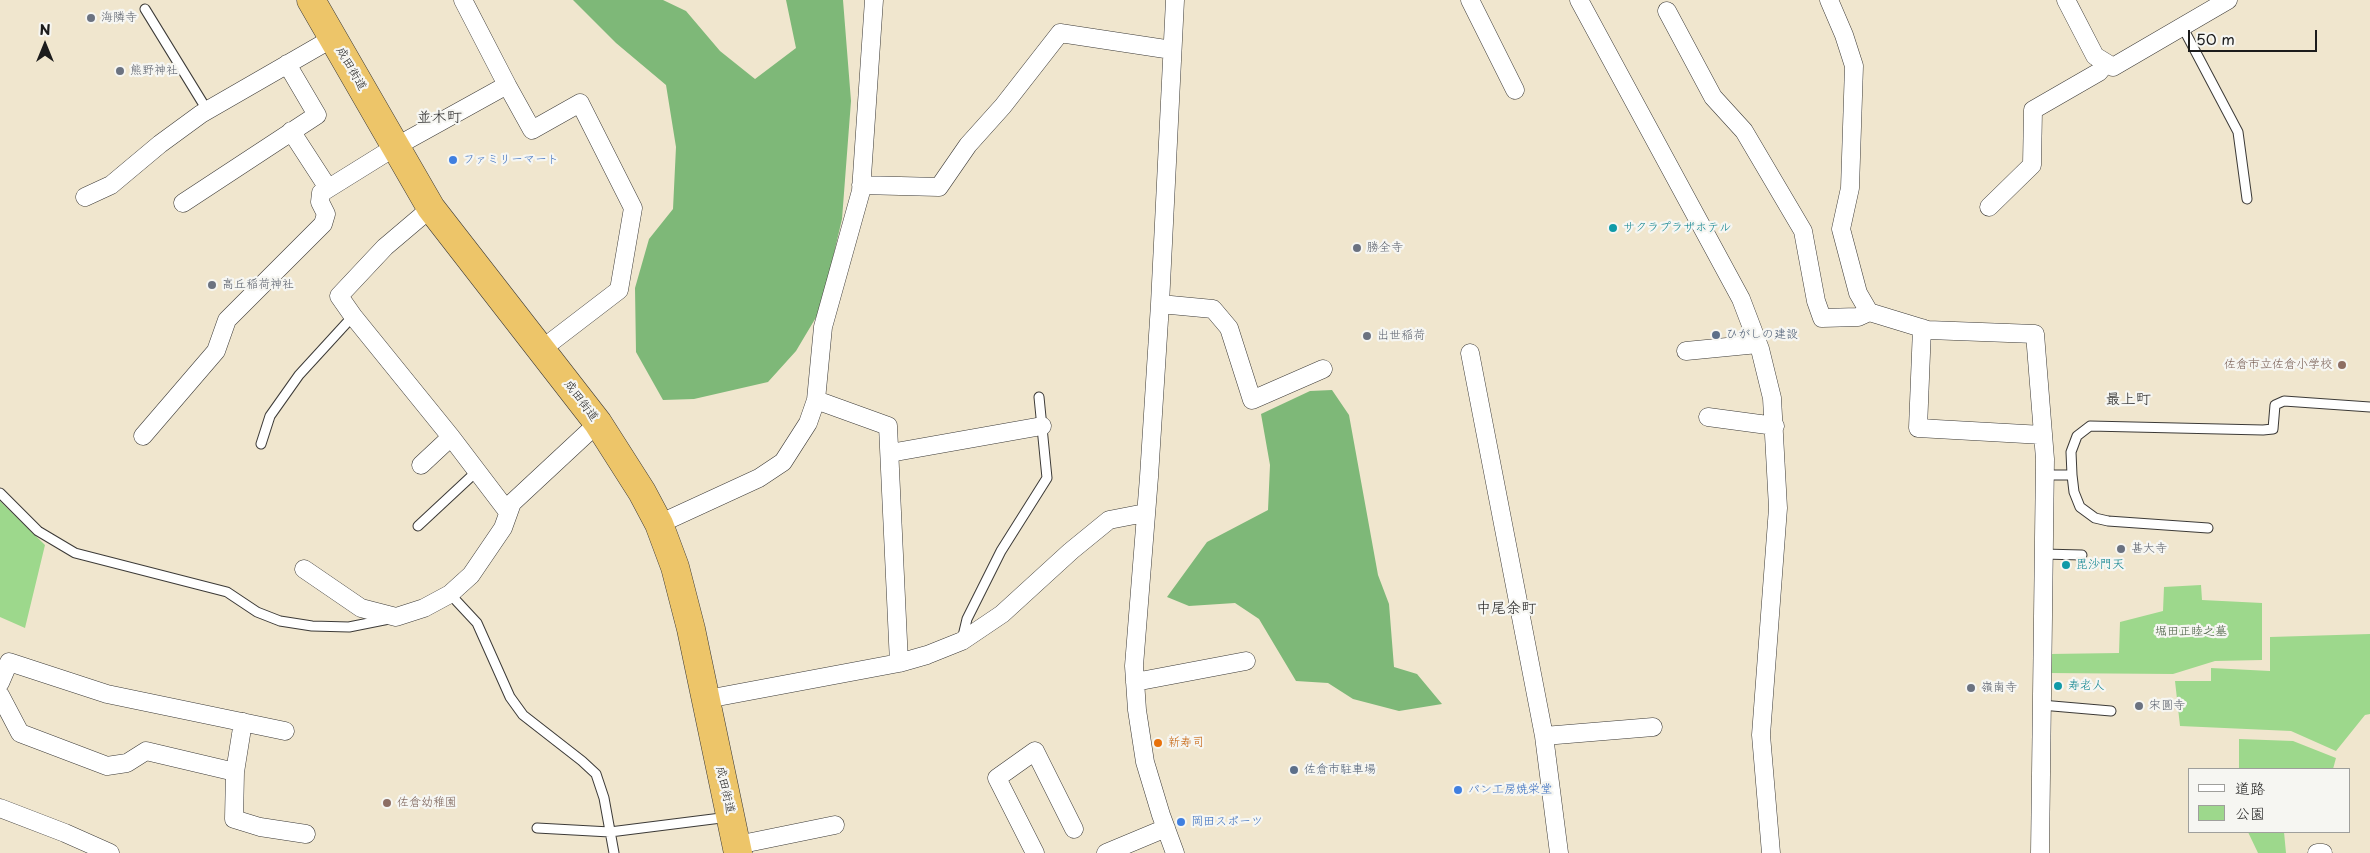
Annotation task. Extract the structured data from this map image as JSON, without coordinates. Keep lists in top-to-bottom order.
{
  "streets": {
    "highway": ["成田街道"]
  },
  "districts": ["並木町", "最上町", "中尾余町"],
  "parks": ["堀田正睦之墓"],
  "places": [
    "海隣寺",
    "熊野神社",
    "ファミリーマート",
    "サクラプラザホテル",
    "勝全寺",
    "高丘稲荷神社",
    "ひがしの建設",
    "出世稲荷",
    "佐倉市立佐倉小学校",
    "甚大寺",
    "毘沙門天",
    "寿老人",
    "嶺南寺",
    "宋圓寺",
    "新寿司",
    "佐倉市駐車場",
    "パン工房焼栄堂",
    "佐倉幼稚園",
    "岡田スポーツ"
  ],
  "legend": ["道路", "公園"],
  "scale_bar": "50 m",
  "north": "top"
}
